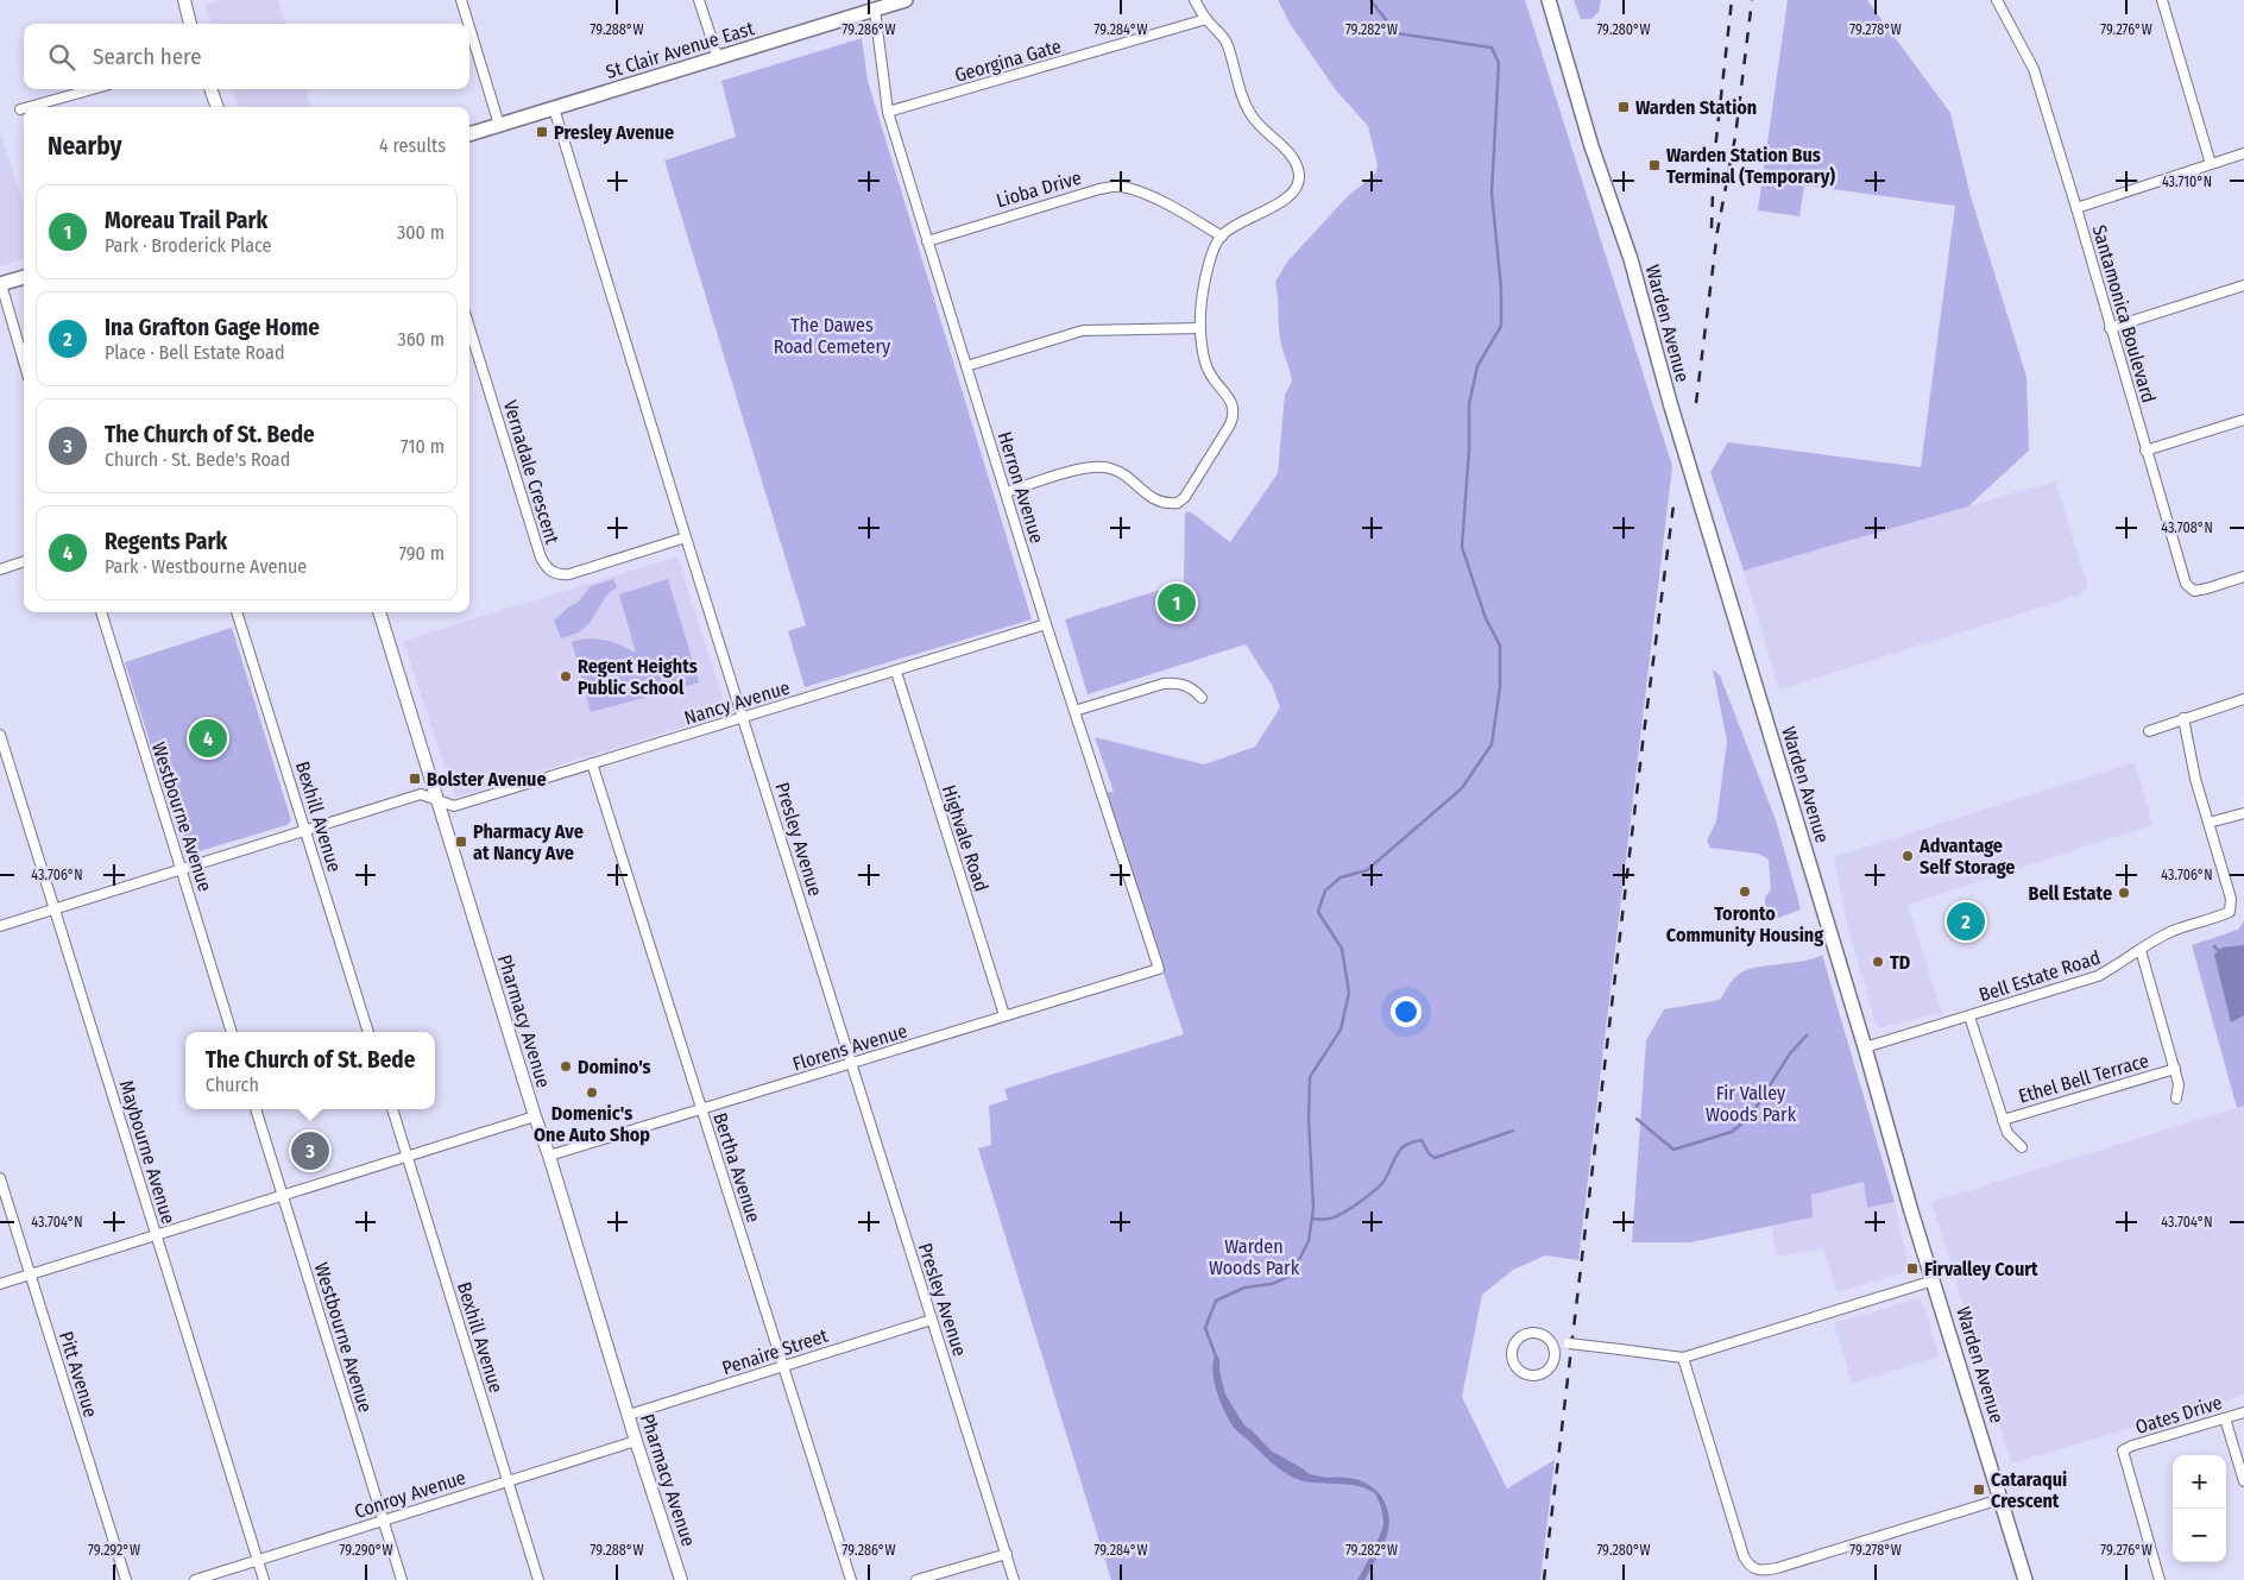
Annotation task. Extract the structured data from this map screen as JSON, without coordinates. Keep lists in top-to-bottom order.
{
  "streets": {
    "main road": ["St Clair Avenue East", "Warden Avenue"],
    "street": [
      "Georgina Gate",
      "Lioba Drive",
      "Santamonica Boulevard",
      "Vernadale Crescent",
      "Herron Avenue",
      "Nancy Avenue",
      "Westbourne Avenue",
      "Bexhill Avenue",
      "Highvale Road",
      "Presley Avenue",
      "Bell Estate Road",
      "Pharmacy Avenue",
      "Florens Avenue",
      "Ethel Bell Terrace",
      "Maybourne Avenue",
      "Bertha Avenue",
      "Penaire Street",
      "Pitt Avenue",
      "Oates Drive",
      "Conroy Avenue"
    ]
  },
  "crossings": [
    ["St Clair Avenue East", "Herron Avenue"],
    ["St Clair Avenue East", "Presley Avenue"],
    ["Georgina Gate", "Herron Avenue"],
    ["Lioba Drive", "Herron Avenue"],
    ["Warden Avenue", "Bell Estate Road"],
    ["Vernadale Crescent", "Presley Avenue"],
    ["Herron Avenue", "Nancy Avenue"],
    ["Herron Avenue", "Florens Avenue"],
    ["Nancy Avenue", "Highvale Road"],
    ["Nancy Avenue", "Presley Avenue"],
    ["Nancy Avenue", "Pharmacy Avenue"],
    ["Nancy Avenue", "Bertha Avenue"],
    ["Westbourne Avenue", "Conroy Avenue"],
    ["Bexhill Avenue", "Conroy Avenue"],
    ["Highvale Road", "Florens Avenue"],
    ["Presley Avenue", "Florens Avenue"],
    ["Presley Avenue", "Penaire Street"],
    ["Pharmacy Avenue", "Florens Avenue"],
    ["Pharmacy Avenue", "Penaire Street"],
    ["Pharmacy Avenue", "Conroy Avenue"],
    ["Florens Avenue", "Bertha Avenue"],
    ["Maybourne Avenue", "Conroy Avenue"],
    ["Bertha Avenue", "Penaire Street"]
  ],
  "parks": ["The Dawes Road Cemetery", "Fir Valley Woods Park", "Warden Woods Park"],
  "places": {
    "transit": [
      "Warden Station",
      "Presley Avenue",
      "Warden Station Bus Terminal (Temporary)",
      "Bolster Avenue",
      "Pharmacy Ave at Nancy Ave",
      "Firvalley Court",
      "Cataraqui Crescent"
    ],
    "other": [
      "Regent Heights Public School",
      "Advantage Self Storage",
      "Toronto Community Housing",
      "Bell Estate",
      "TD",
      "Domino's",
      "Domenic's One Auto Shop"
    ]
  },
  "page": {
    "search": "Search here",
    "heading": ["Nearby", "4 results"],
    "list": [
      {
        "mark": "1",
        "name": "Moreau Trail Park",
        "note": "Park · Broderick Place",
        "value": "300 m"
      },
      {
        "mark": "2",
        "name": "Ina Grafton Gage Home",
        "note": "Place · Bell Estate Road",
        "value": "360 m"
      },
      {
        "mark": "3",
        "name": "The Church of St. Bede",
        "note": "Church · St. Bede's Road",
        "value": "710 m"
      },
      {
        "mark": "4",
        "name": "Regents Park",
        "note": "Park · Westbourne Avenue",
        "value": "790 m"
      }
    ],
    "pins": [
      "1",
      "4",
      "2",
      "3"
    ],
    "popup": ["The Church of St. Bede", "Church"],
    "map_buttons": ["+", "−"]
  },
  "coordinates": [
    "79.288°W",
    "79.286°W",
    "79.284°W",
    "79.282°W",
    "79.280°W",
    "79.278°W",
    "79.276°W",
    "43.710°N",
    "43.708°N",
    "43.706°N",
    "43.704°N",
    "79.292°W",
    "79.290°W"
  ]
}
